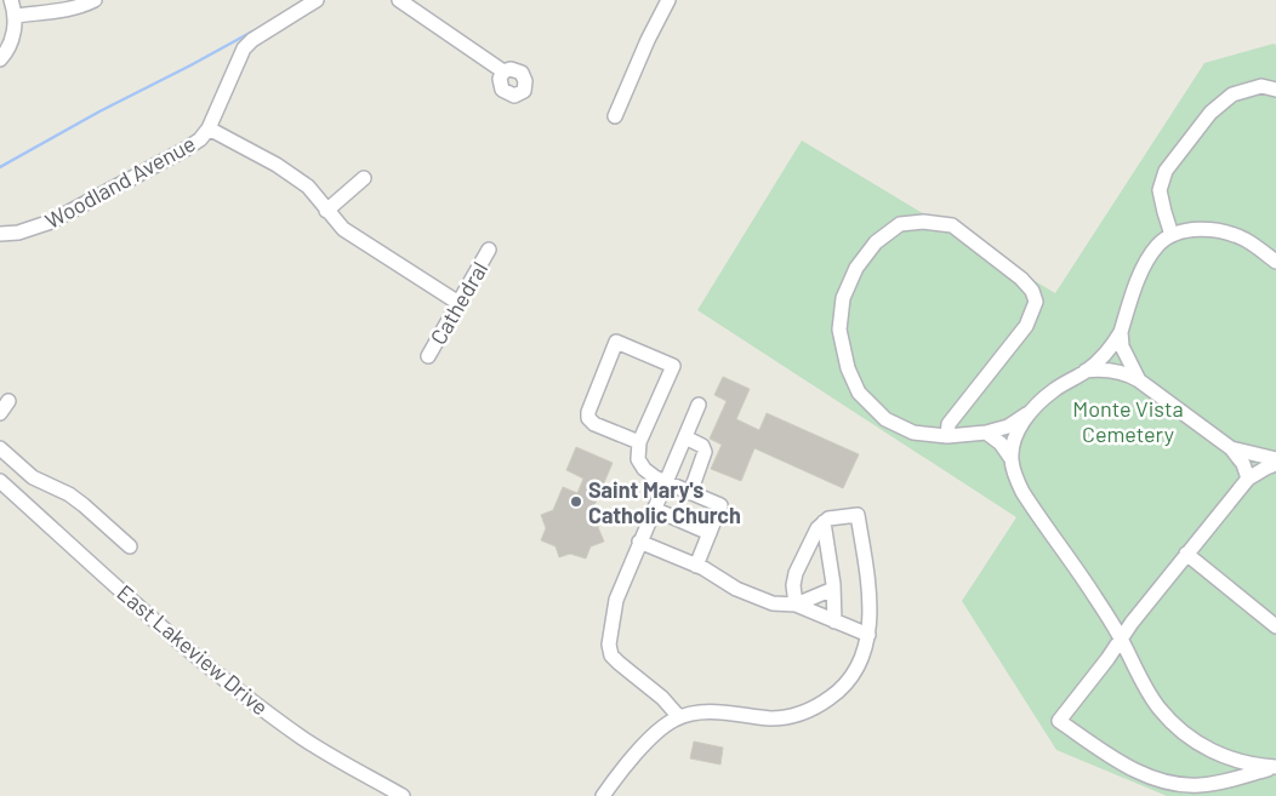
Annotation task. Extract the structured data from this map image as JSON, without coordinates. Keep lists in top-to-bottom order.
{
  "streets": {
    "street": ["Woodland Avenue", "Cathedral", "East Lakeview Drive"]
  },
  "parks": ["Monte Vista Cemetery"],
  "places": ["Saint Mary's Catholic Church"]
}
